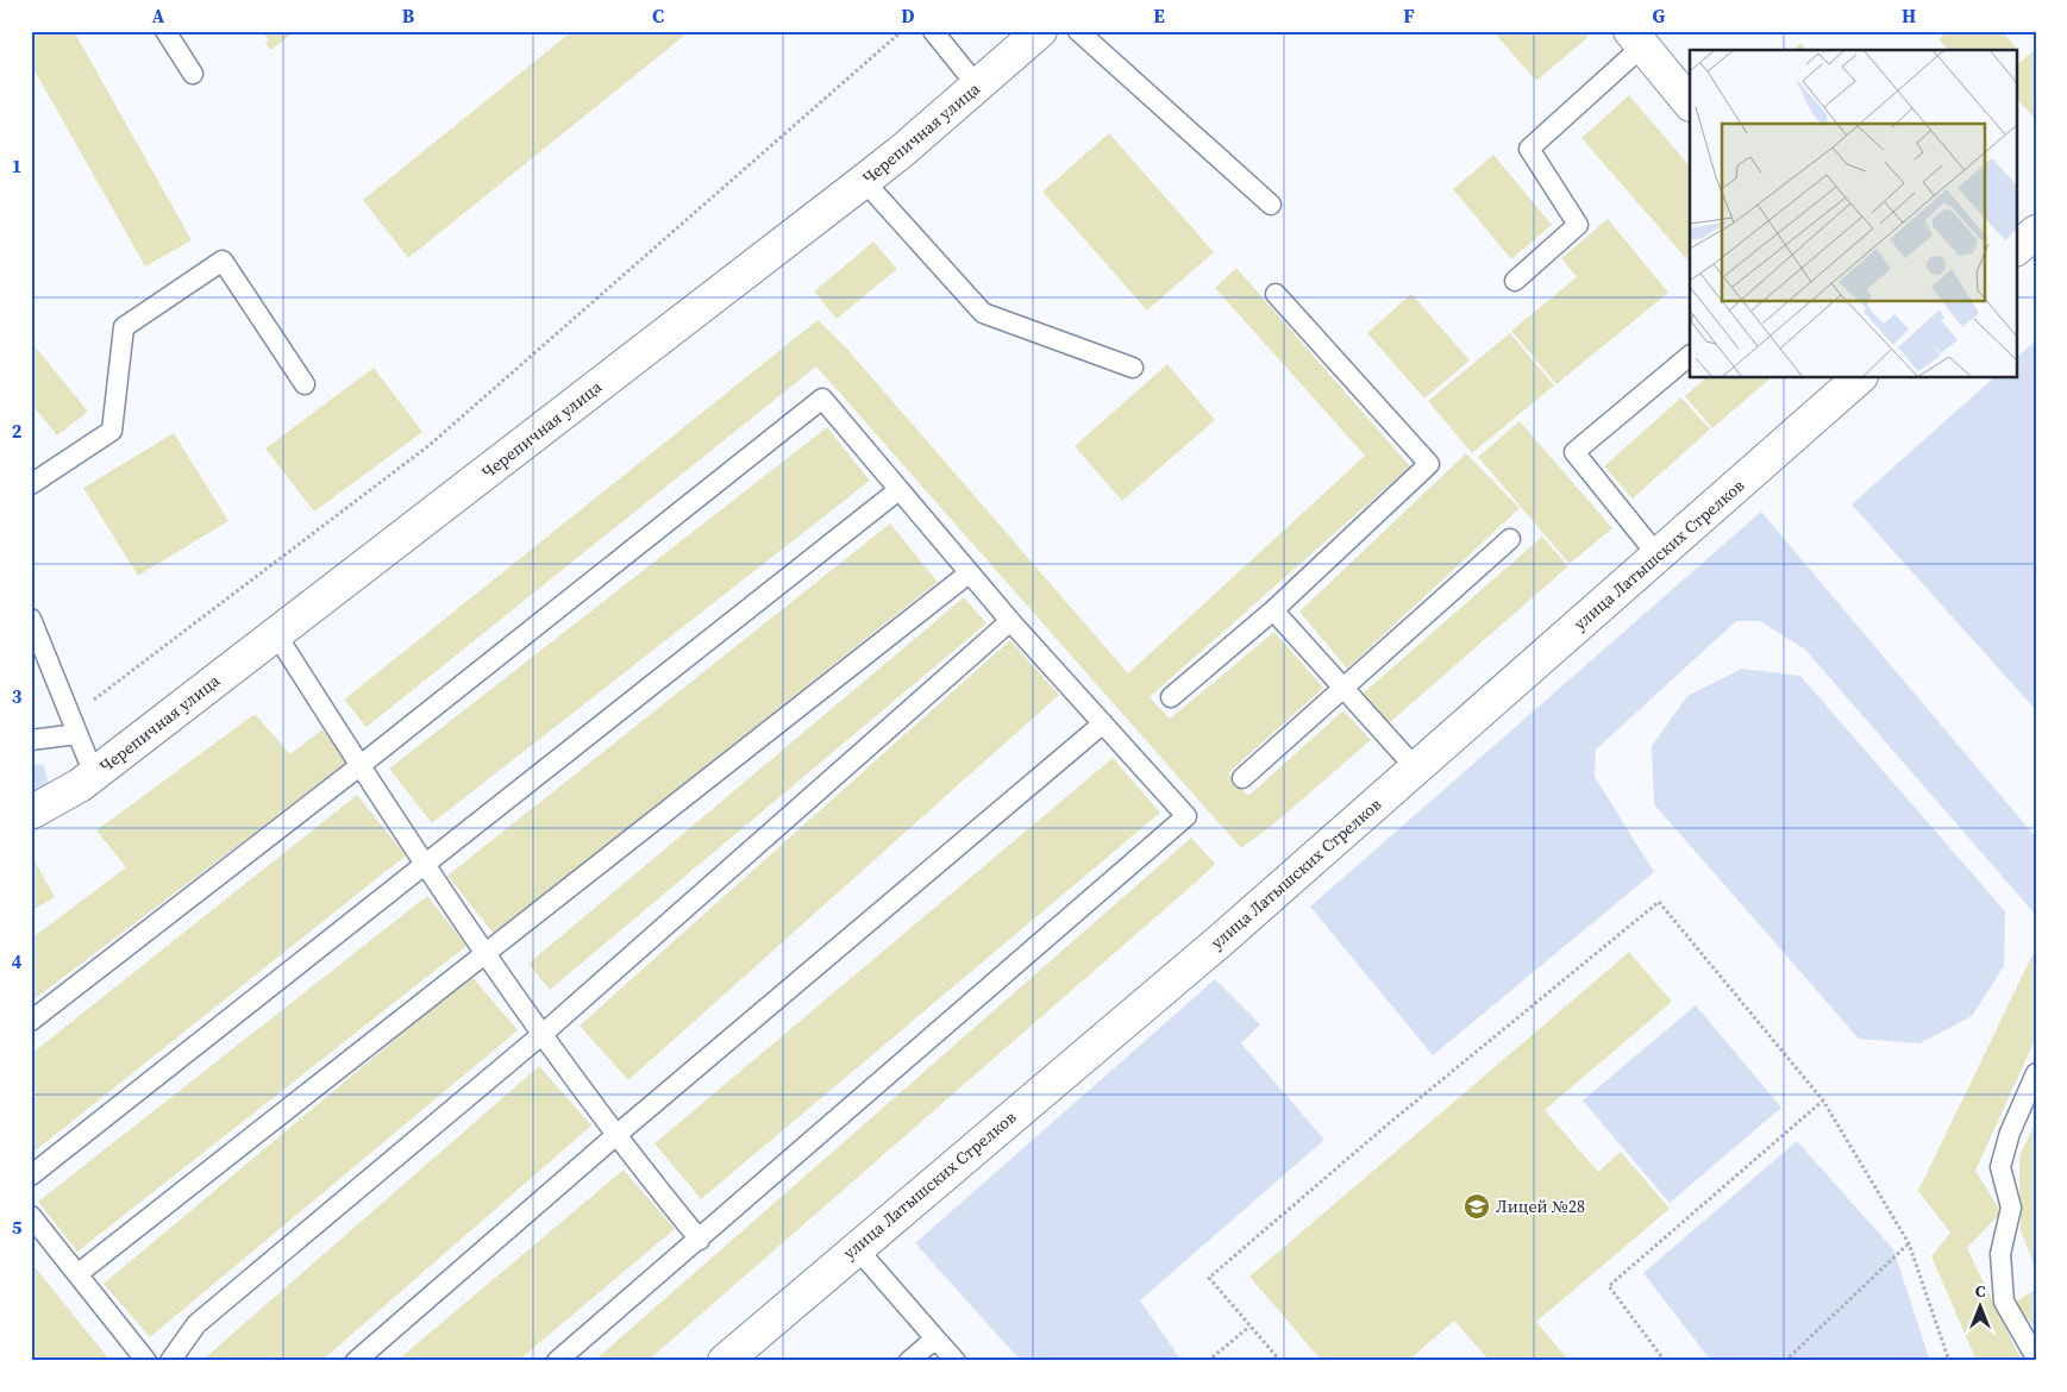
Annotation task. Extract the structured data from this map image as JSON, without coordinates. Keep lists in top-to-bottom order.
{
  "streets": {
    "street": ["Черепичная улица", "улица Латышских Стрелков"]
  },
  "places": {
    "school or university": ["Лицей №28"]
  },
  "north": "top",
  "grid": {
    "columns": [
      "A",
      "B",
      "C",
      "D",
      "E",
      "F",
      "G",
      "H"
    ],
    "rows": [
      "1",
      "2",
      "3",
      "4",
      "5"
    ]
  }
}
